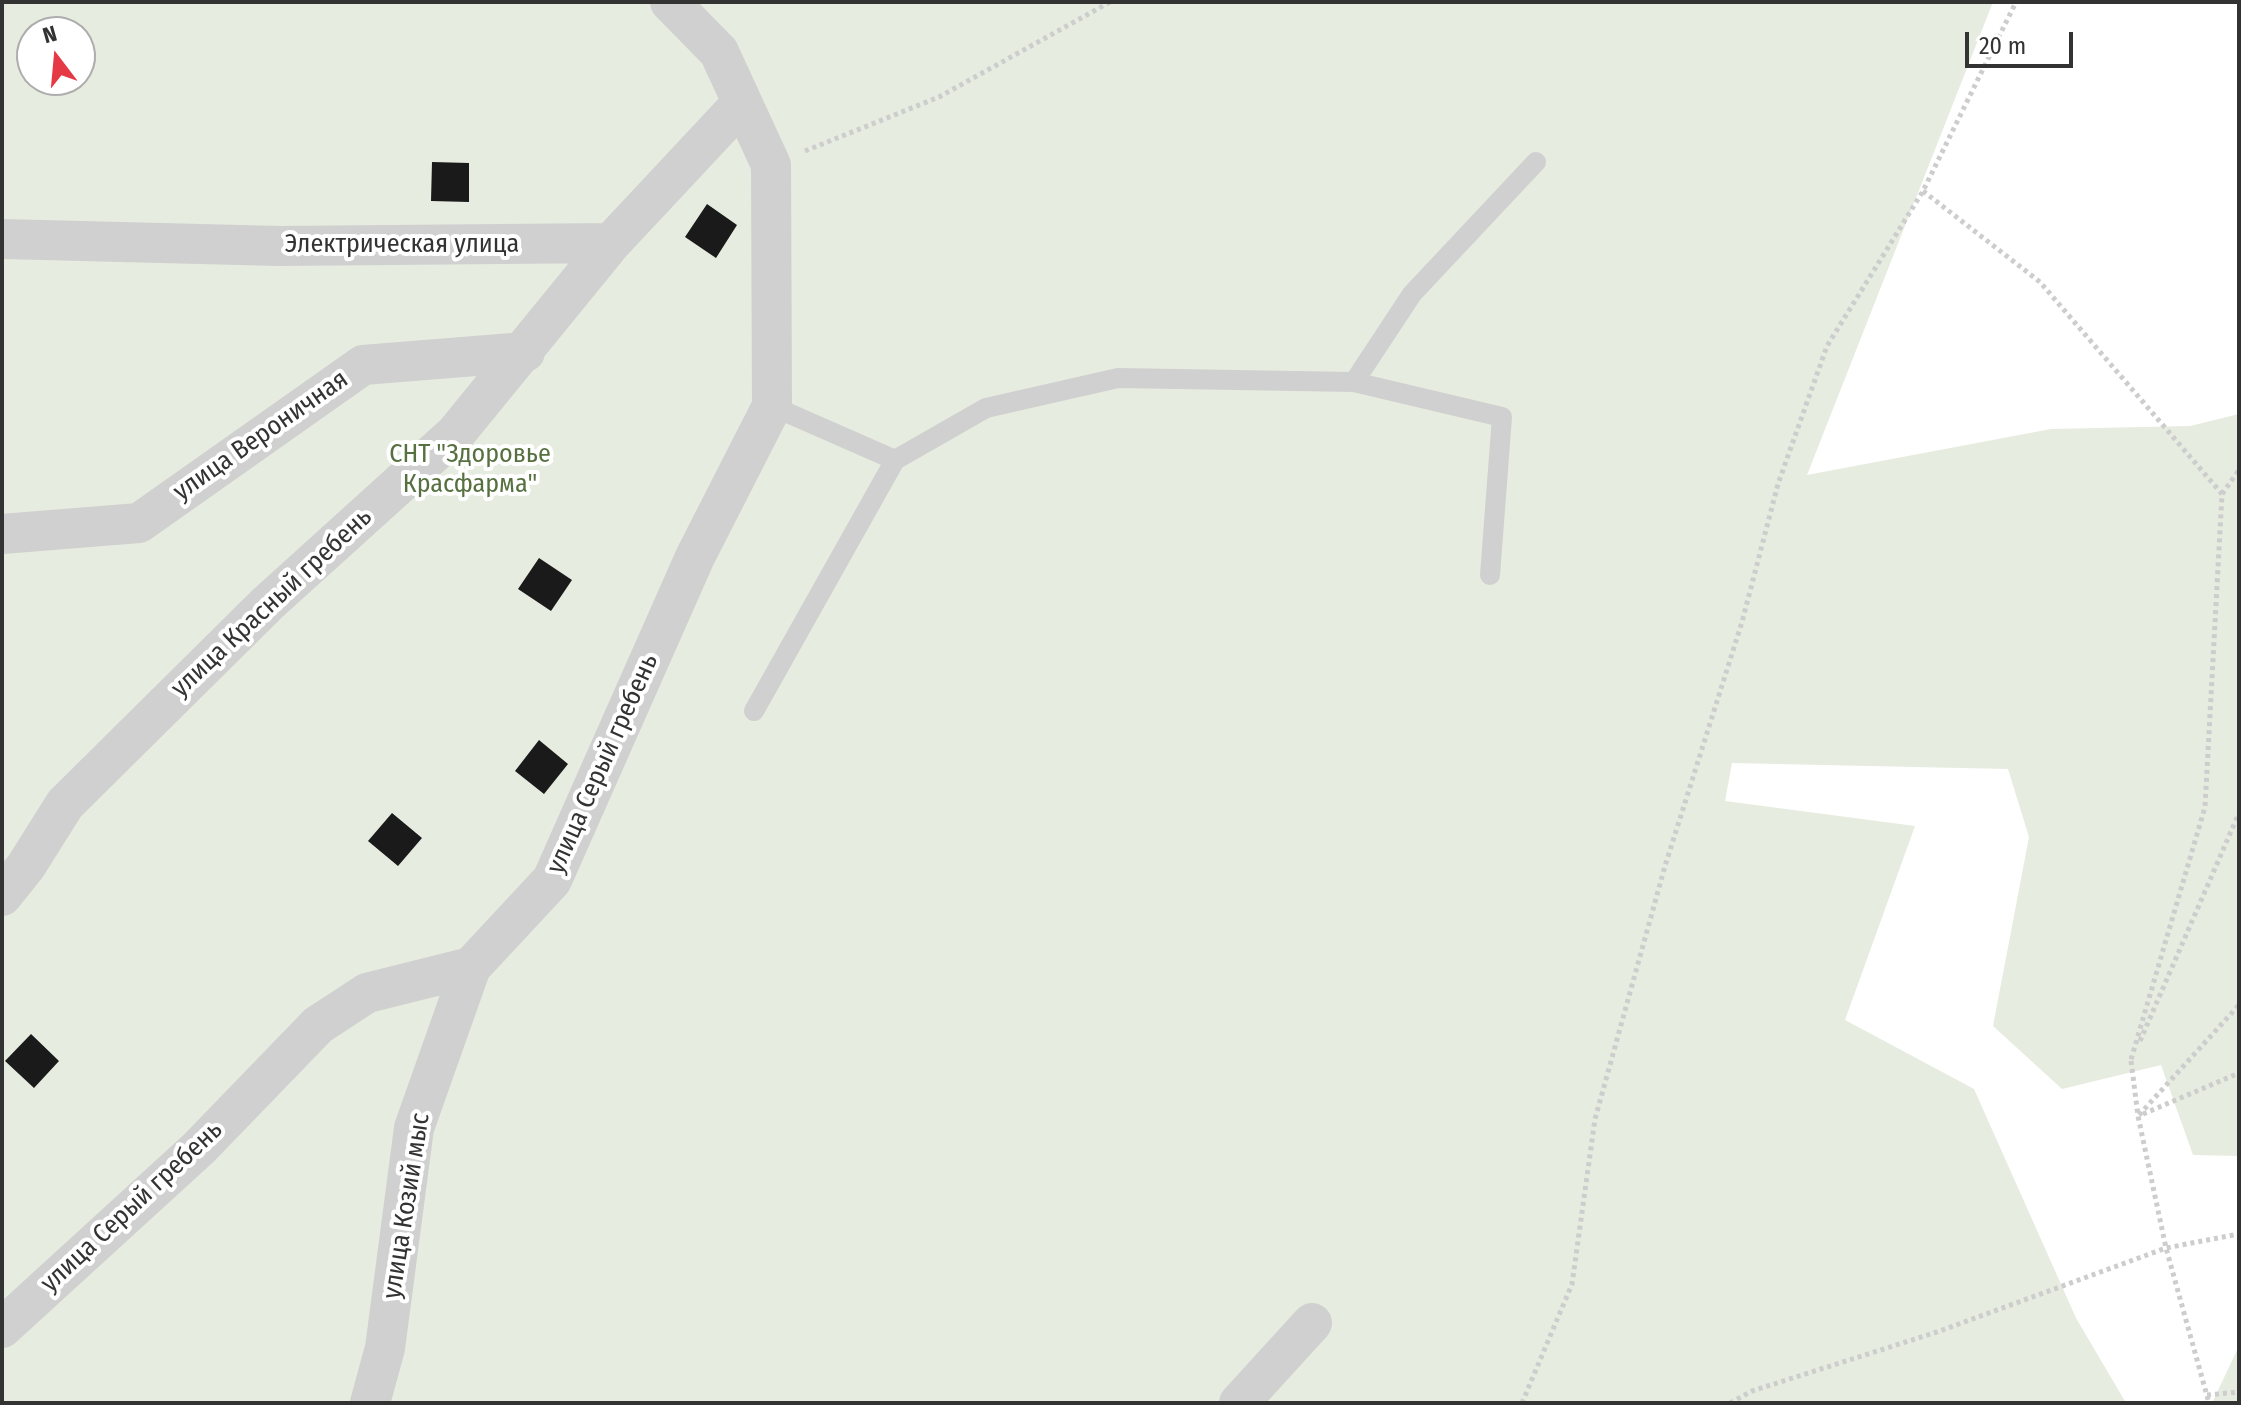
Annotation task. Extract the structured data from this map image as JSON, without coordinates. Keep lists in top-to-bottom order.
{
  "streets": {
    "street": [
      "Электрическая улица",
      "улица Вероничная",
      "улица Красный гребень",
      "улица Серый гребень",
      "улица Козий мыс"
    ]
  },
  "crossings": [
    ["Электрическая улица", "улица Красный гребень"],
    ["улица Вероничная", "улица Красный гребень"],
    ["улица Серый гребень", "улица Козий мыс"]
  ],
  "parks": ["СНТ \"Здоровье Красфарма\""],
  "scale_bar": "20 m",
  "north": "top"
}
